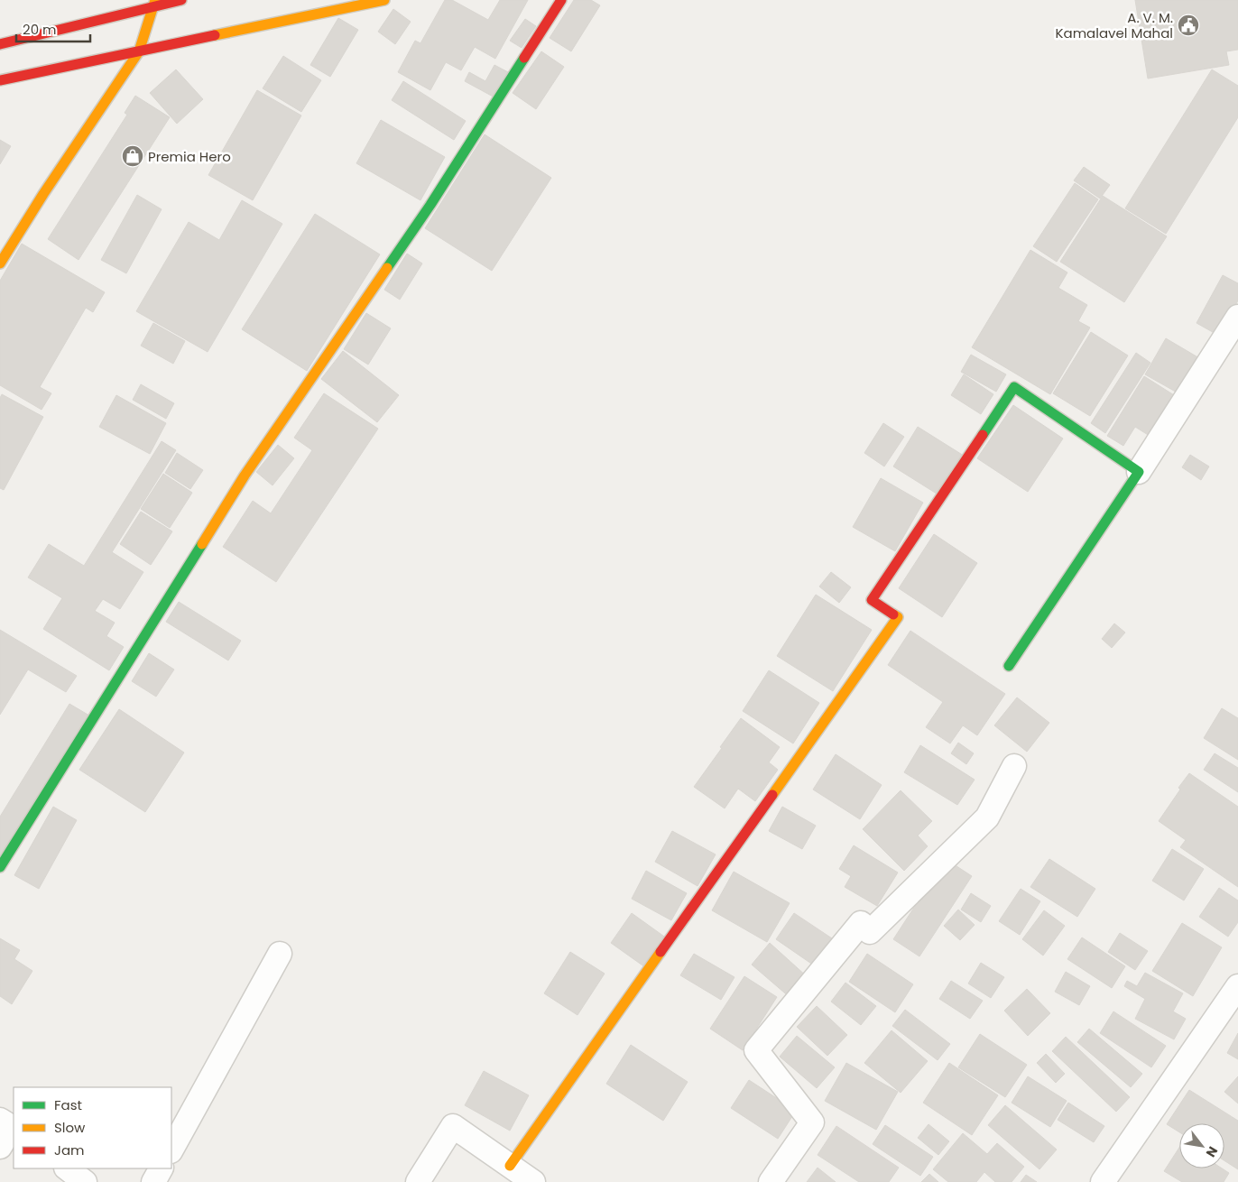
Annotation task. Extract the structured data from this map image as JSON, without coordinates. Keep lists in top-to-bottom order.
{
  "places": {
    "public building": ["A. V. M. Kamalavel Mahal"],
    "shop": ["Premia Hero"]
  },
  "legend": ["Fast", "Slow", "Jam"],
  "scale_bar": "20 m",
  "north": "bottom right"
}
